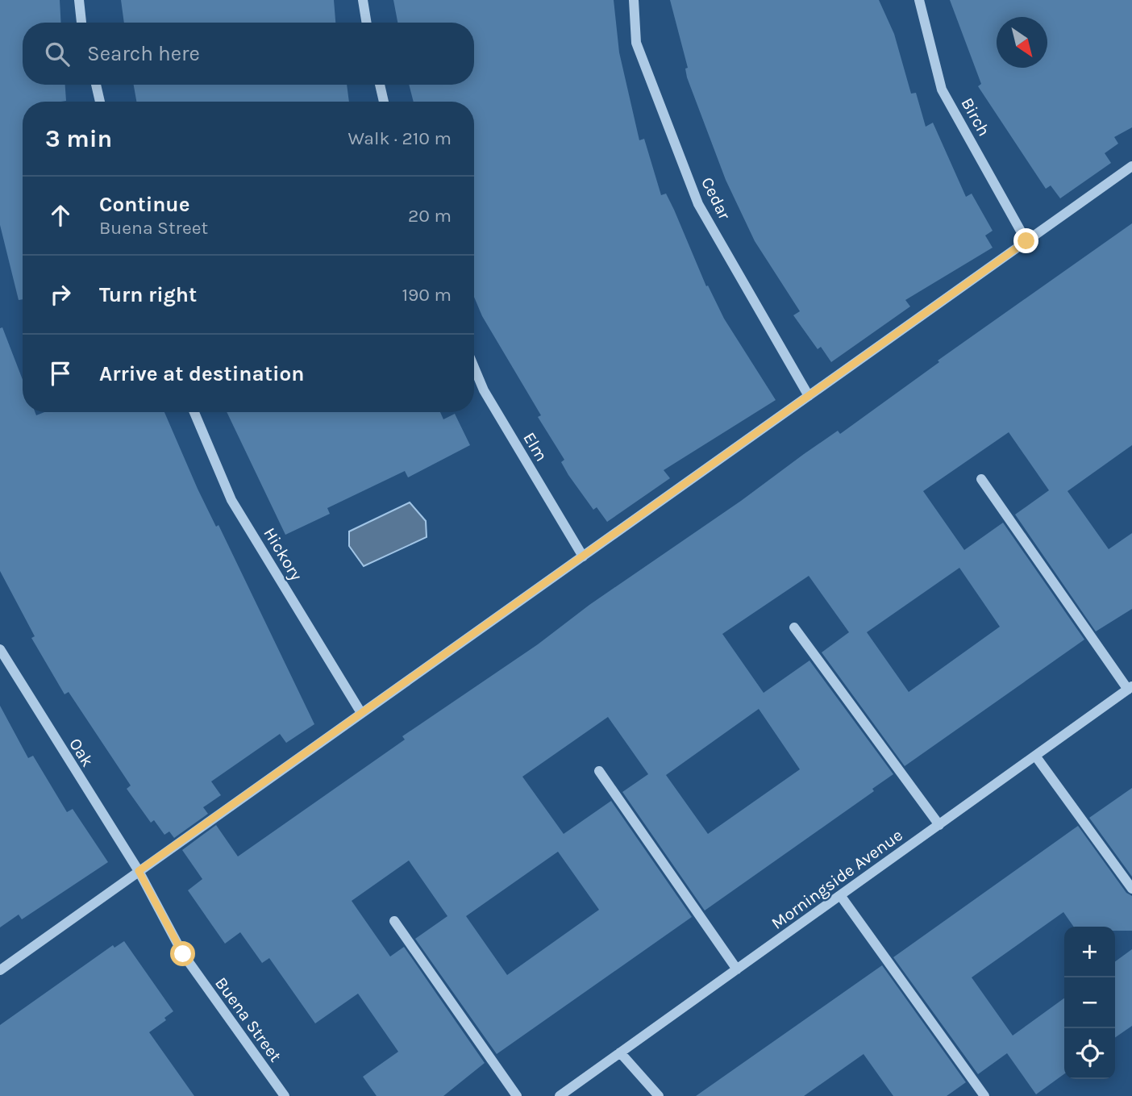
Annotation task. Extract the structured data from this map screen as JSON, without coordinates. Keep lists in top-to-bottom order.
{
  "streets": {
    "street": [
      "Birch",
      "Cedar",
      "Elm",
      "Hickory",
      "Oak",
      "Morningside Avenue",
      "Buena Street"
    ]
  },
  "crossings": [
    ["Oak", "Buena Street"]
  ],
  "north": "bottom right",
  "page": {
    "search": "Search here",
    "heading": ["3 min", "Walk · 210 m"],
    "list": [
      ["Continue", "Buena Street", "20 m"],
      ["Turn right", "190 m"],
      "Arrive at destination"
    ],
    "map_buttons": ["+", "−"]
  }
}
